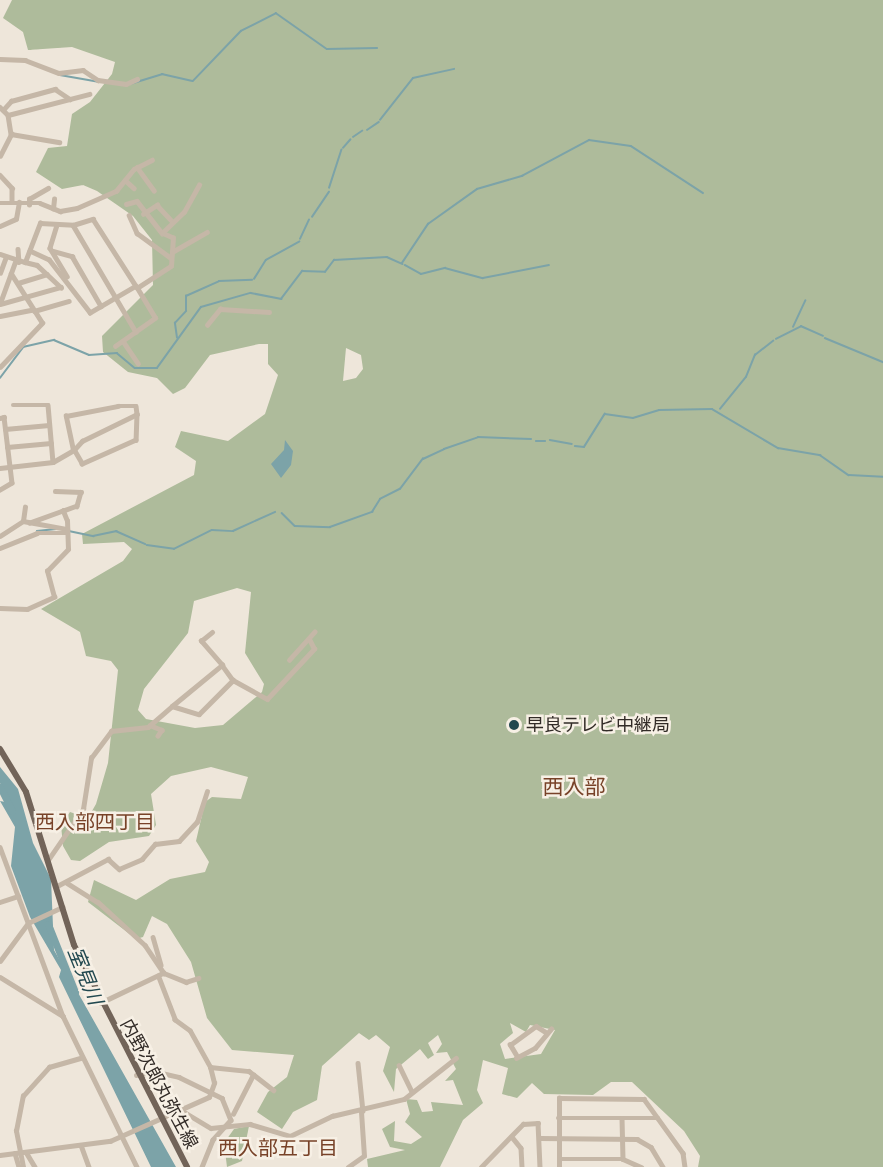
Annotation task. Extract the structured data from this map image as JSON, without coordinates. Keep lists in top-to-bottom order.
{
  "streets": {
    "main road": ["内野次郎丸弥生線"]
  },
  "districts": ["西入部", "西入部四丁目", "西入部五丁目"],
  "water": ["室見川"],
  "places": ["早良テレビ中継局"]
}
